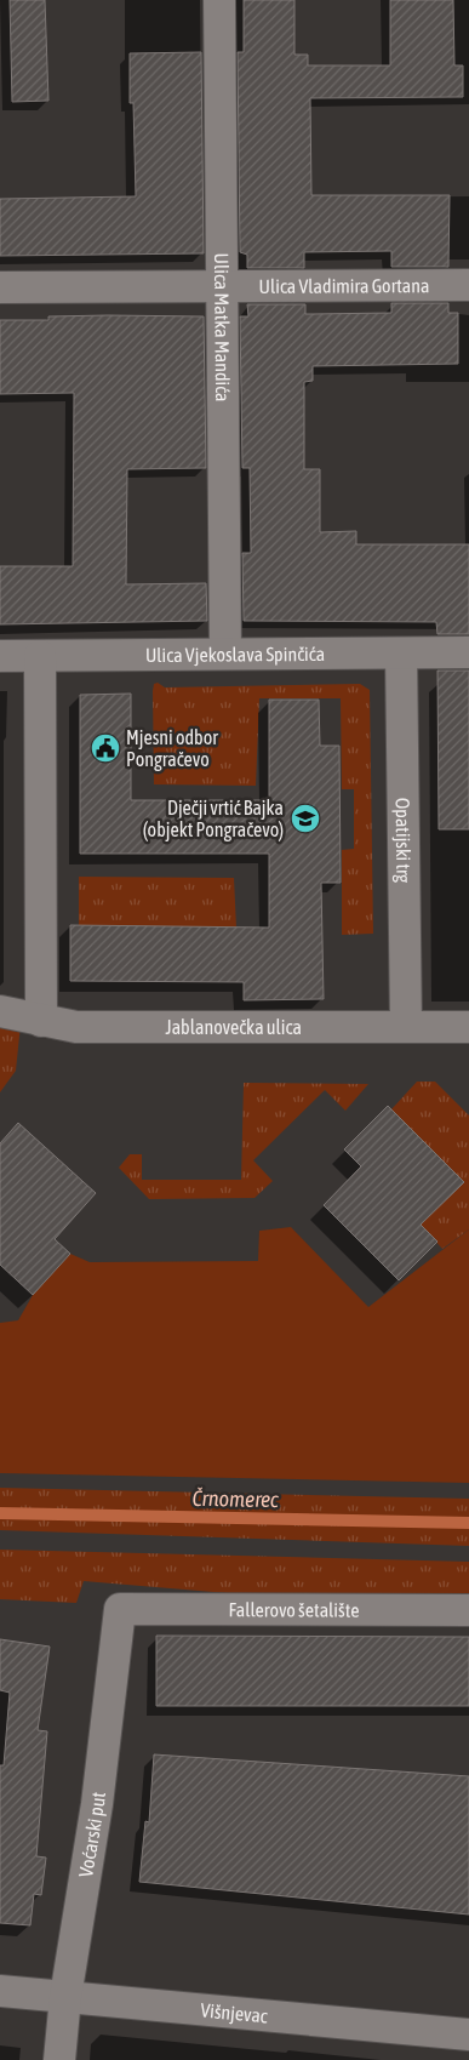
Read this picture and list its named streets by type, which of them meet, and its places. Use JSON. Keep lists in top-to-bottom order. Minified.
{"streets":{"street":["Ulica Vladimira Gortana","Ulica Matka Mandića","Ulica Vjekoslava Spinčića","Opatijski trg","Jablanovečka ulica","Fallerovo šetalište","Voćarski put","Višnjevac"]},"crossings":[["Ulica Vladimira Gortana","Ulica Matka Mandića"],["Ulica Matka Mandića","Ulica Vjekoslava Spinčića"],["Ulica Vjekoslava Spinčića","Opatijski trg"],["Opatijski trg","Jablanovečka ulica"],["Fallerovo šetalište","Voćarski put"],["Voćarski put","Višnjevac"]],"water":["Črnomerec"],"places":{"public building":["Mjesni odbor Pongračevo"],"school or university":["Dječji vrtić Bajka (objekt Pongračevo)"]}}
